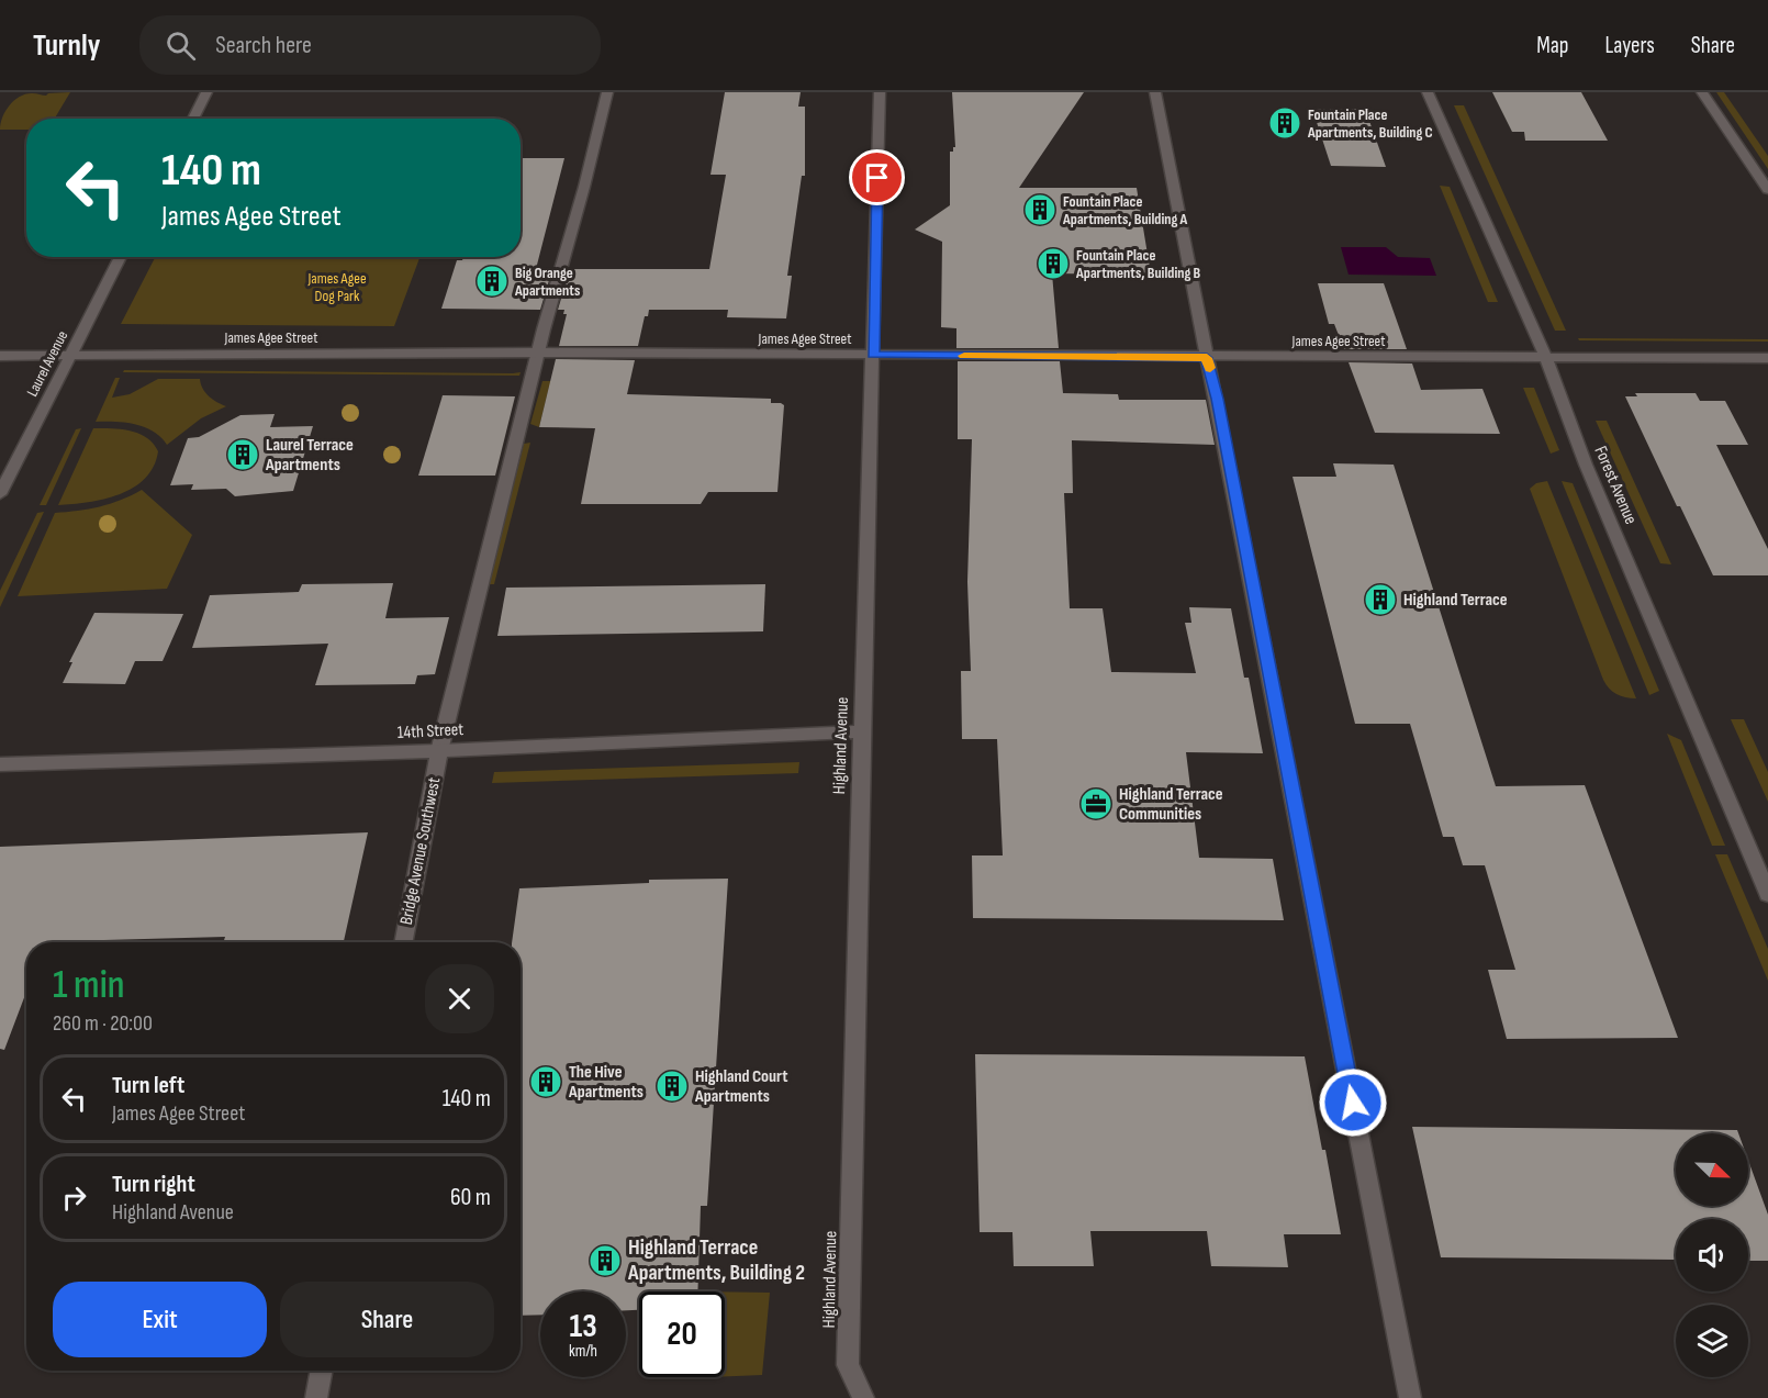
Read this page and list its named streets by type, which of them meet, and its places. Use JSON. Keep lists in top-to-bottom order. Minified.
{"streets":{"street":["James Agee Street","Laurel Avenue","Forest Avenue","14th Street","Highland Avenue","Bridge Avenue Southwest"]},"crossings":[["James Agee Street","Laurel Avenue"],["James Agee Street","Forest Avenue"],["James Agee Street","Highland Avenue"],["James Agee Street","Bridge Avenue Southwest"],["14th Street","Highland Avenue"],["14th Street","Bridge Avenue Southwest"]],"parks":["James Agee Dog Park"],"places":{"building":["Fountain Place Apartments, Building C","Fountain Place Apartments, Building A","Fountain Place Apartments, Building B","Big Orange Apartments","Laurel Terrace Apartments","Highland Terrace","The Hive Apartments","Highland Court Apartments","Highland Terrace Apartments, Building 2"],"office":["Highland Terrace Communities"]},"north":"bottom right","page":{"header":"Turnly","search":"Search here","nav":["Map","Layers","Share"],"turn":["140 m","James Agee Street"],"heading":["1 min","260 m · 20:00"],"list":[{"name":"Turn left","note":"James Agee Street","value":"140 m"},{"name":"Turn right","note":"Highland Avenue","value":"60 m"}],"buttons":["Exit","Share"],"speed":"13 km/h","limit":"20"}}
